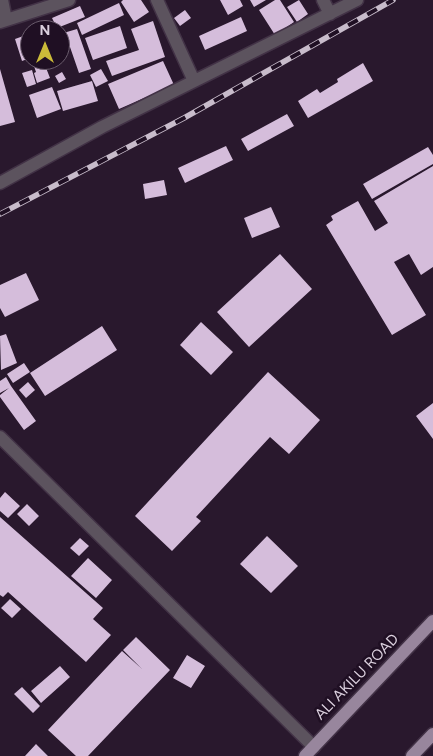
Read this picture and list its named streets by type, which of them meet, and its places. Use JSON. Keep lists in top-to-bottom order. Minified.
{"streets":{"main road":["ALI AKILU ROAD"]},"north":"top"}
